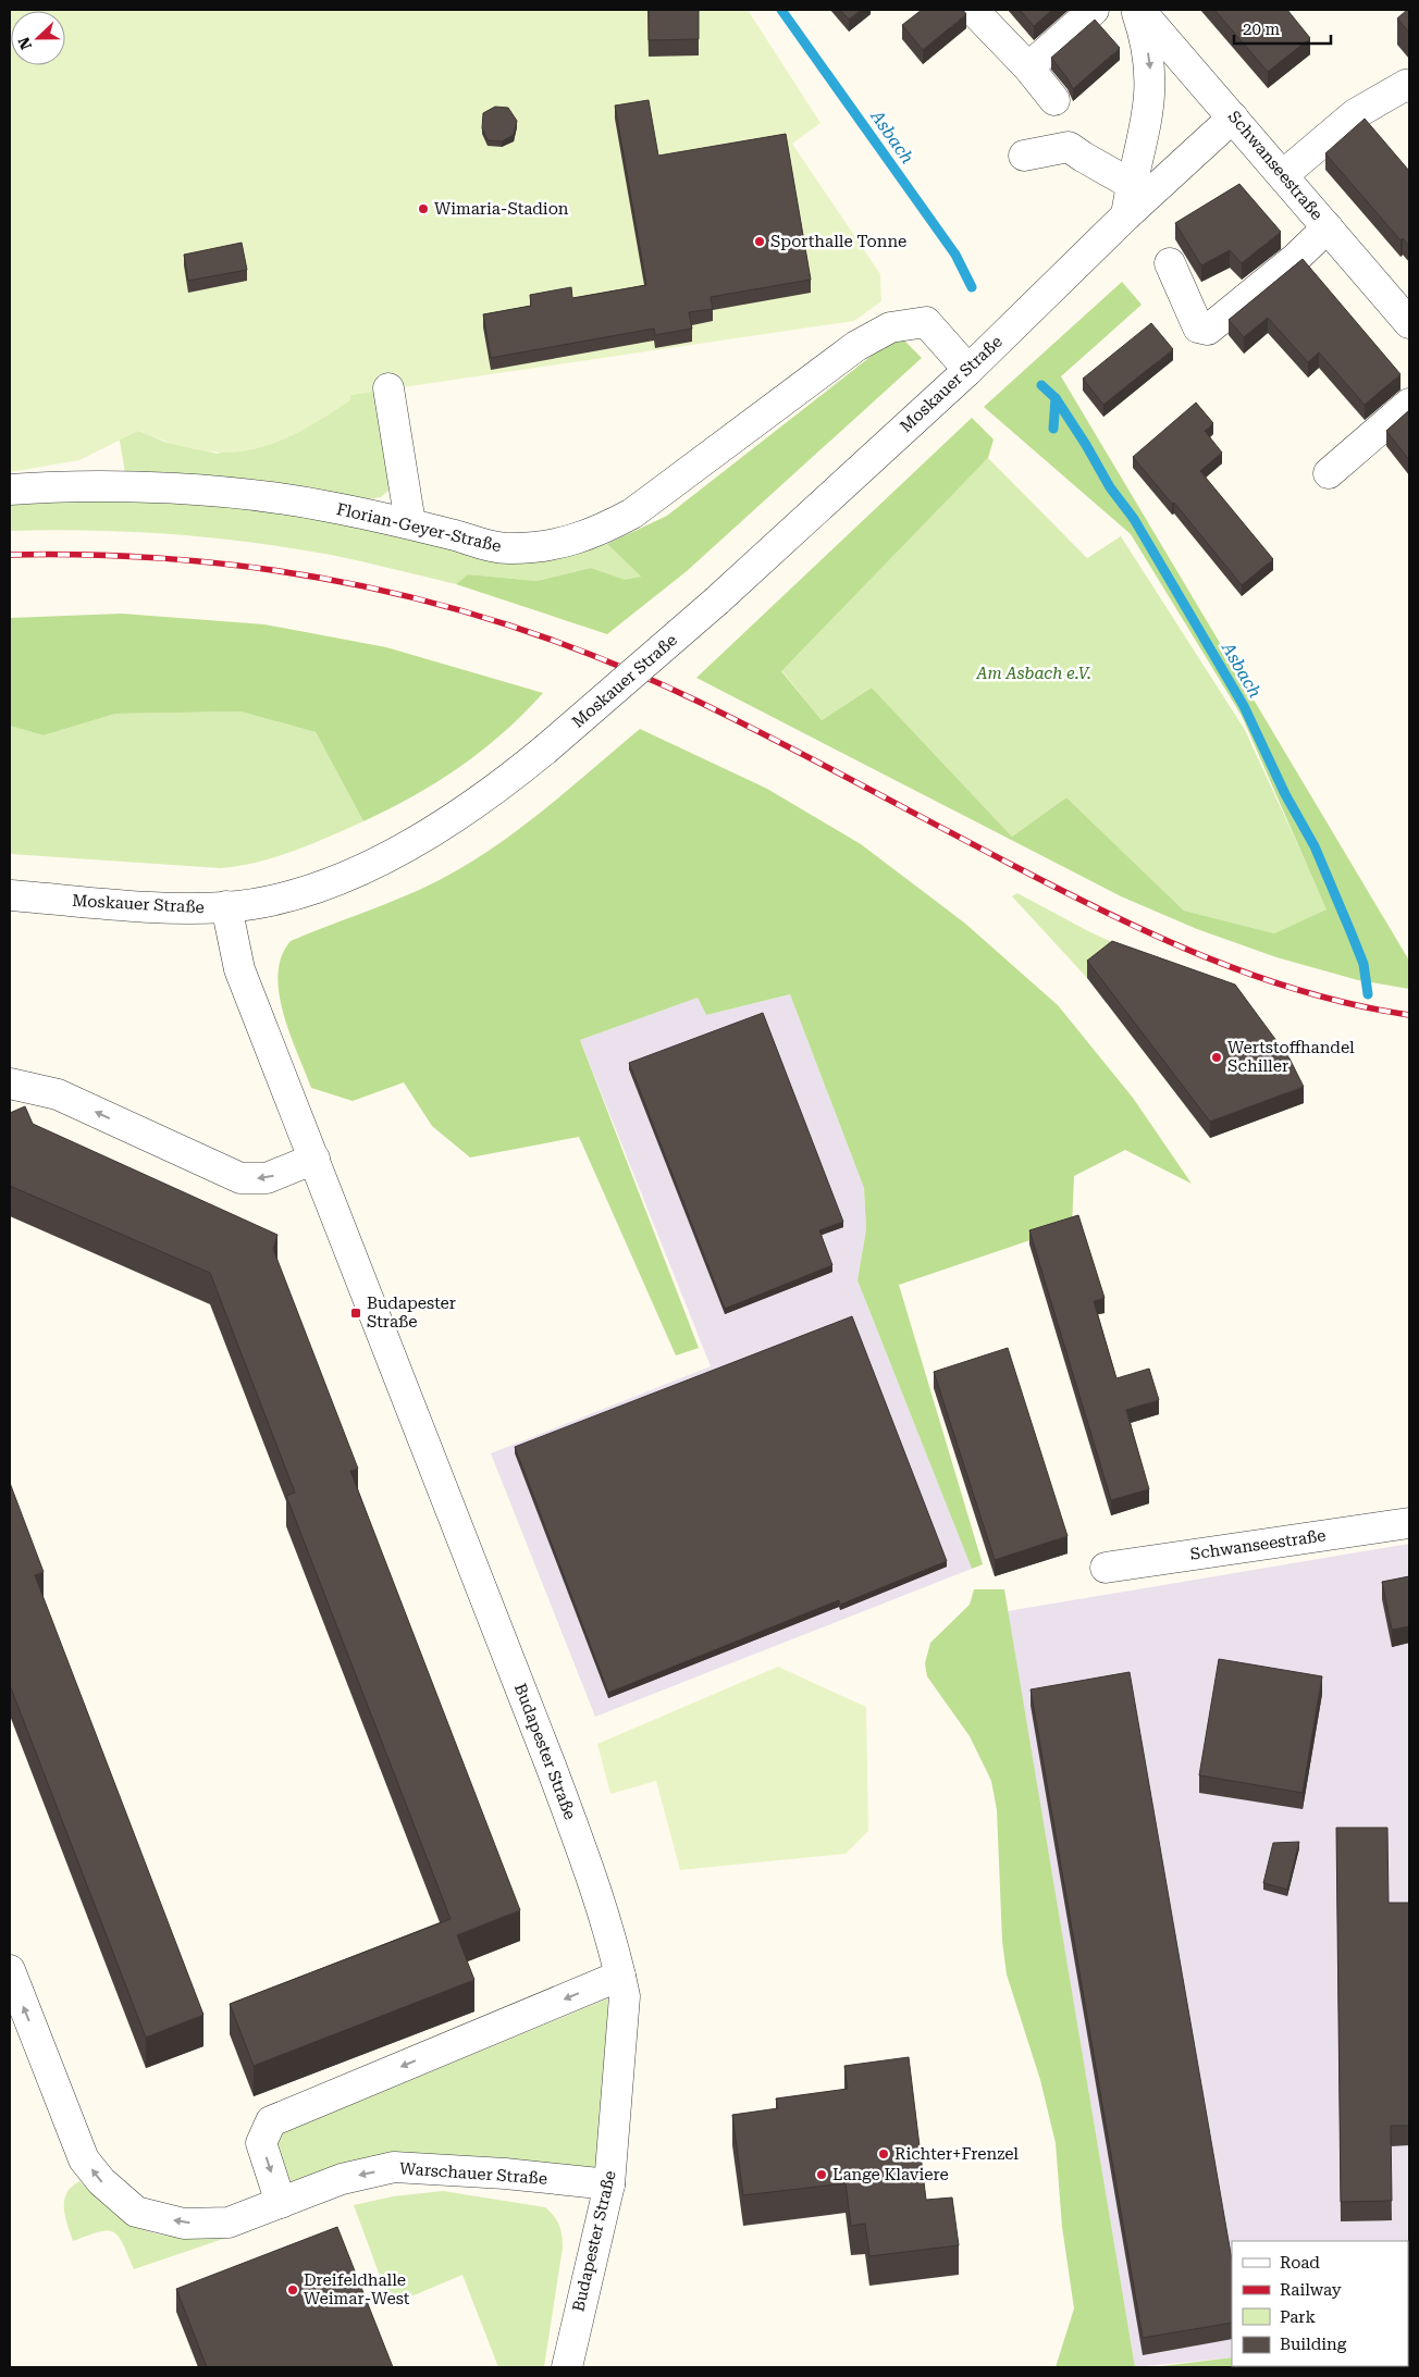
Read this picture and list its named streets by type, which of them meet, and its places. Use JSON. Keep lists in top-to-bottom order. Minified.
{"streets":{"street":["Schwanseestraße","Moskauer Straße","Florian-Geyer-Straße","Budapester Straße","Warschauer Straße"]},"crossings":[["Schwanseestraße","Moskauer Straße"],["Moskauer Straße","Florian-Geyer-Straße"],["Moskauer Straße","Budapester Straße"],["Budapester Straße","Warschauer Straße"]],"one_way":["Warschauer Straße"],"water":["Asbach"],"parks":["Am Asbach e.V."],"places":{"other":["Wimaria-Stadion","Sporthalle Tonne","Wertstoffhandel Schiller","Richter+Frenzel","Lange Klaviere","Dreifeldhalle Weimar-West"],"transit":["Budapester Straße"]},"legend":["Road","Railway","Park","Building"],"scale_bar":"20 m","north":"left"}
